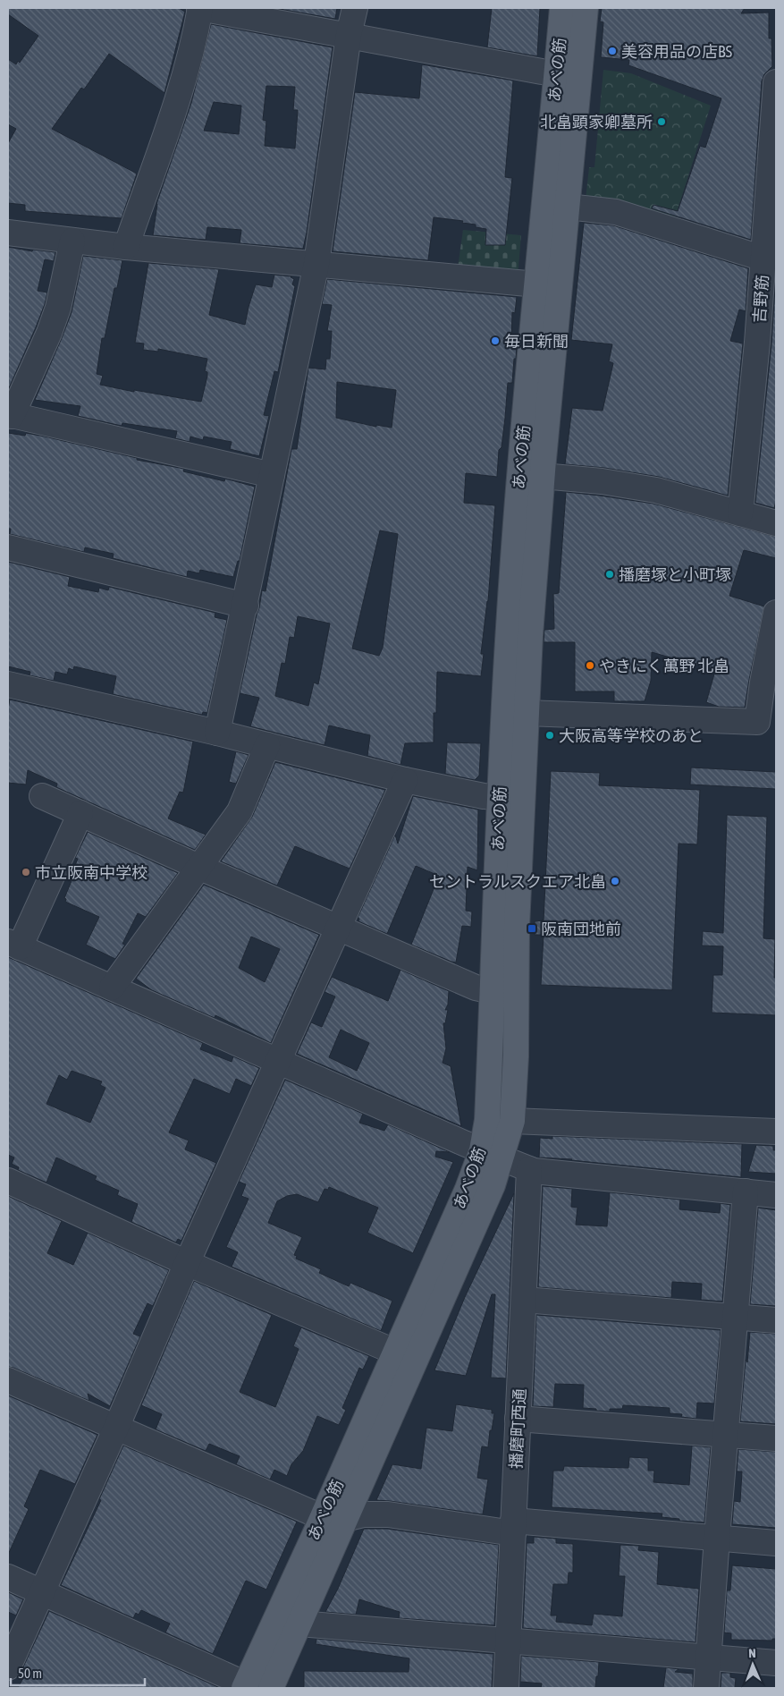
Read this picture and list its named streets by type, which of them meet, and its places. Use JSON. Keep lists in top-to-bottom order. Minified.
{"streets":{"main road":["あべの筋"],"street":["吉野筋","播磨町西通"]},"places":{"other":["美容用品の店BS","北畠顕家卿墓所","毎日新聞","播磨塚と小町塚","やきにく萬野 北畠","大阪高等学校のあと","市立阪南中学校","セントラルスクエア北畠"],"transit":["阪南団地前"]},"scale_bar":"50 m","north":"top"}
